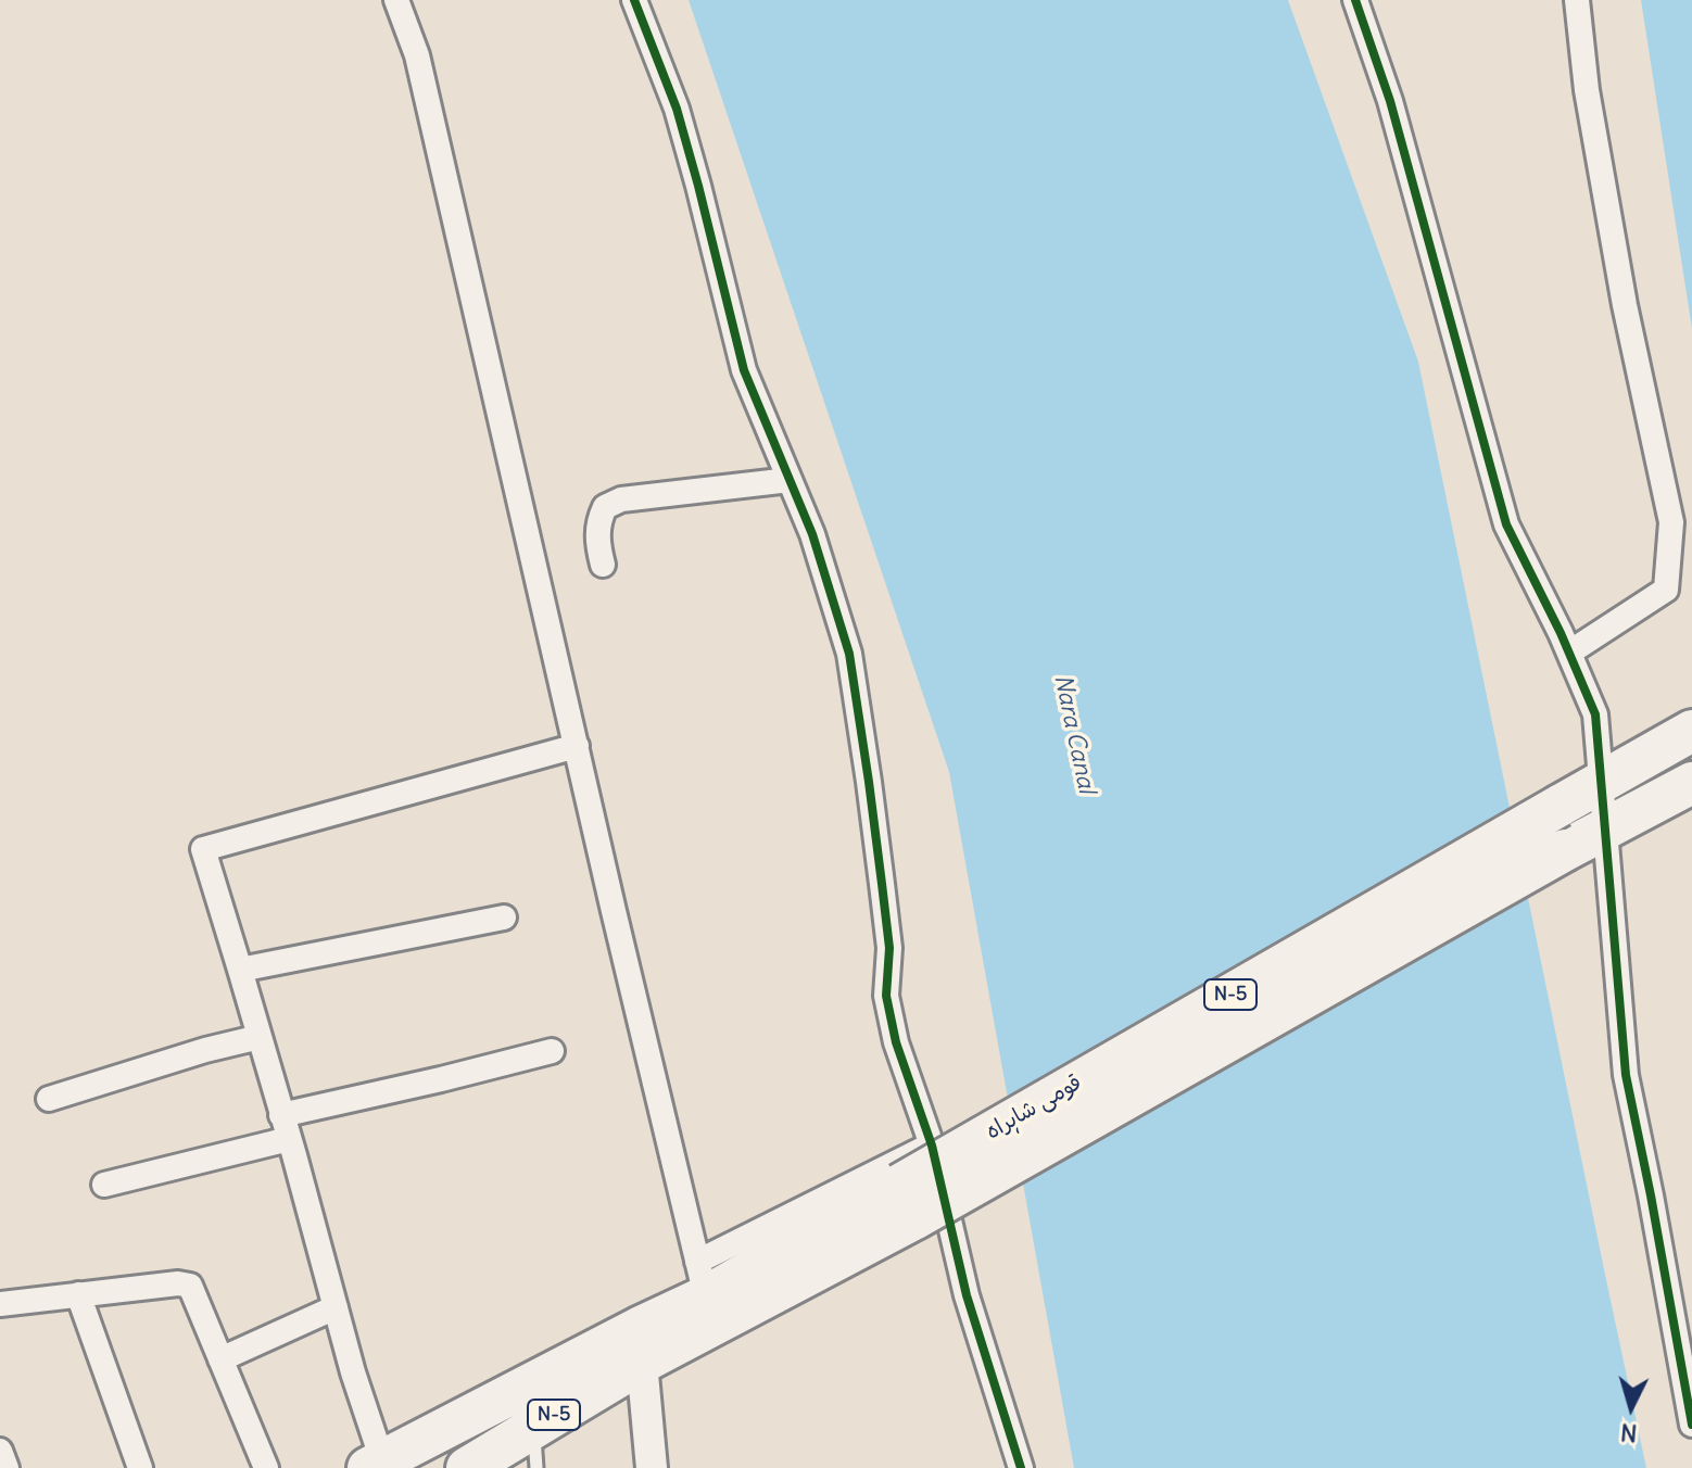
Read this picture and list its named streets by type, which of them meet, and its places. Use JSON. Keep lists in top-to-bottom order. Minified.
{"streets":{"highway":["N-5","قومی شاہراہ"]},"water":["Nara Canal"],"north":"bottom"}
